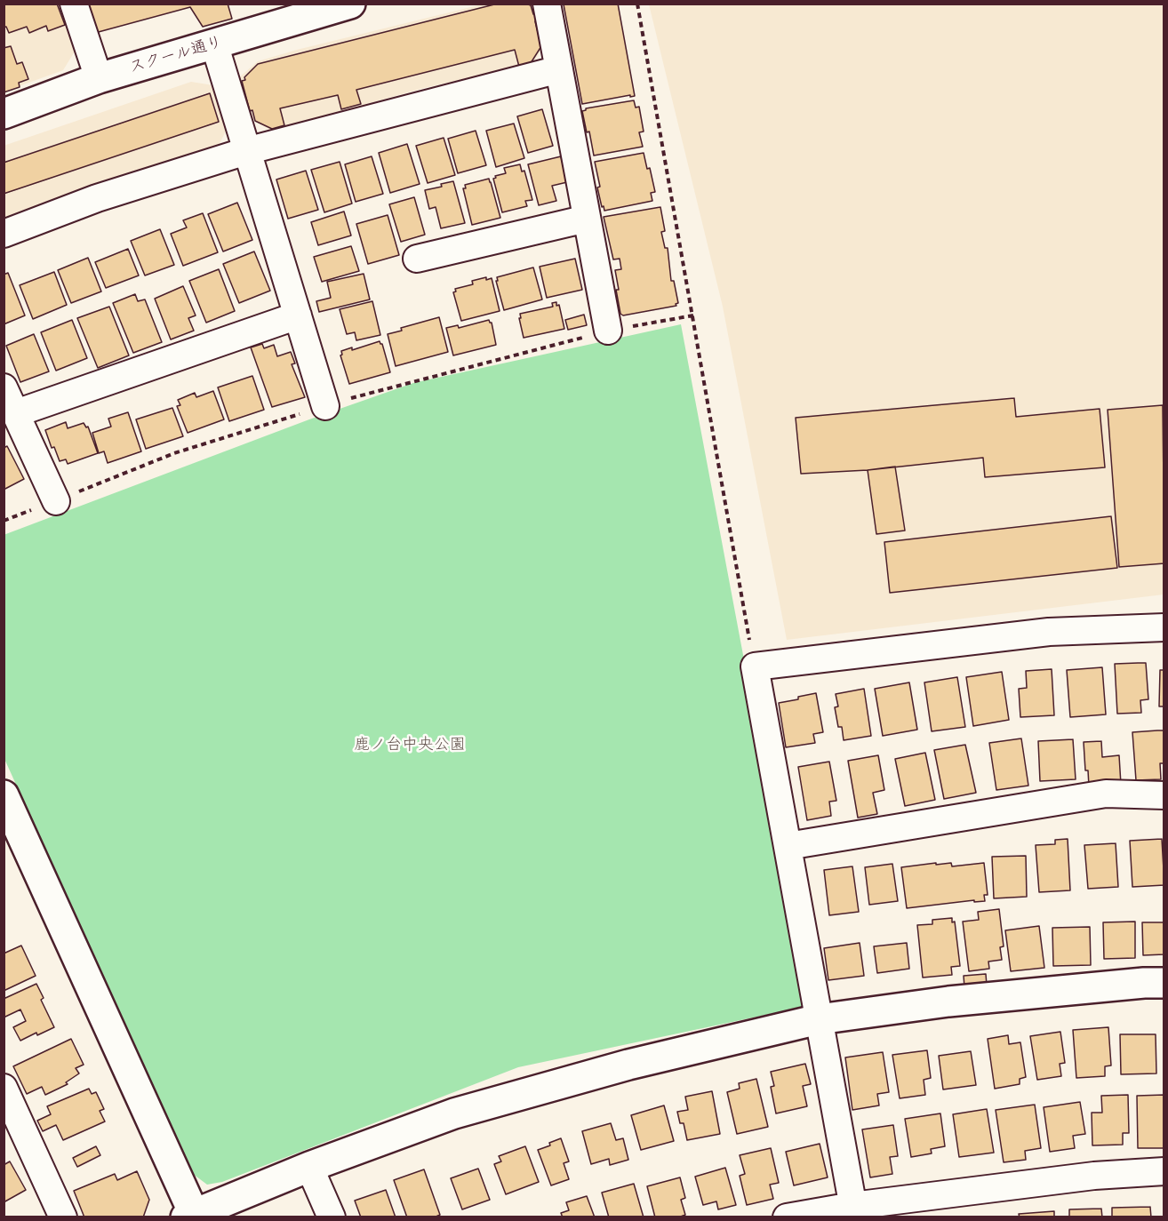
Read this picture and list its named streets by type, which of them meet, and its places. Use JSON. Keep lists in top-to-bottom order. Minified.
{"streets":{"street":["スクール通り"]},"parks":["鹿ノ台中央公園"]}
